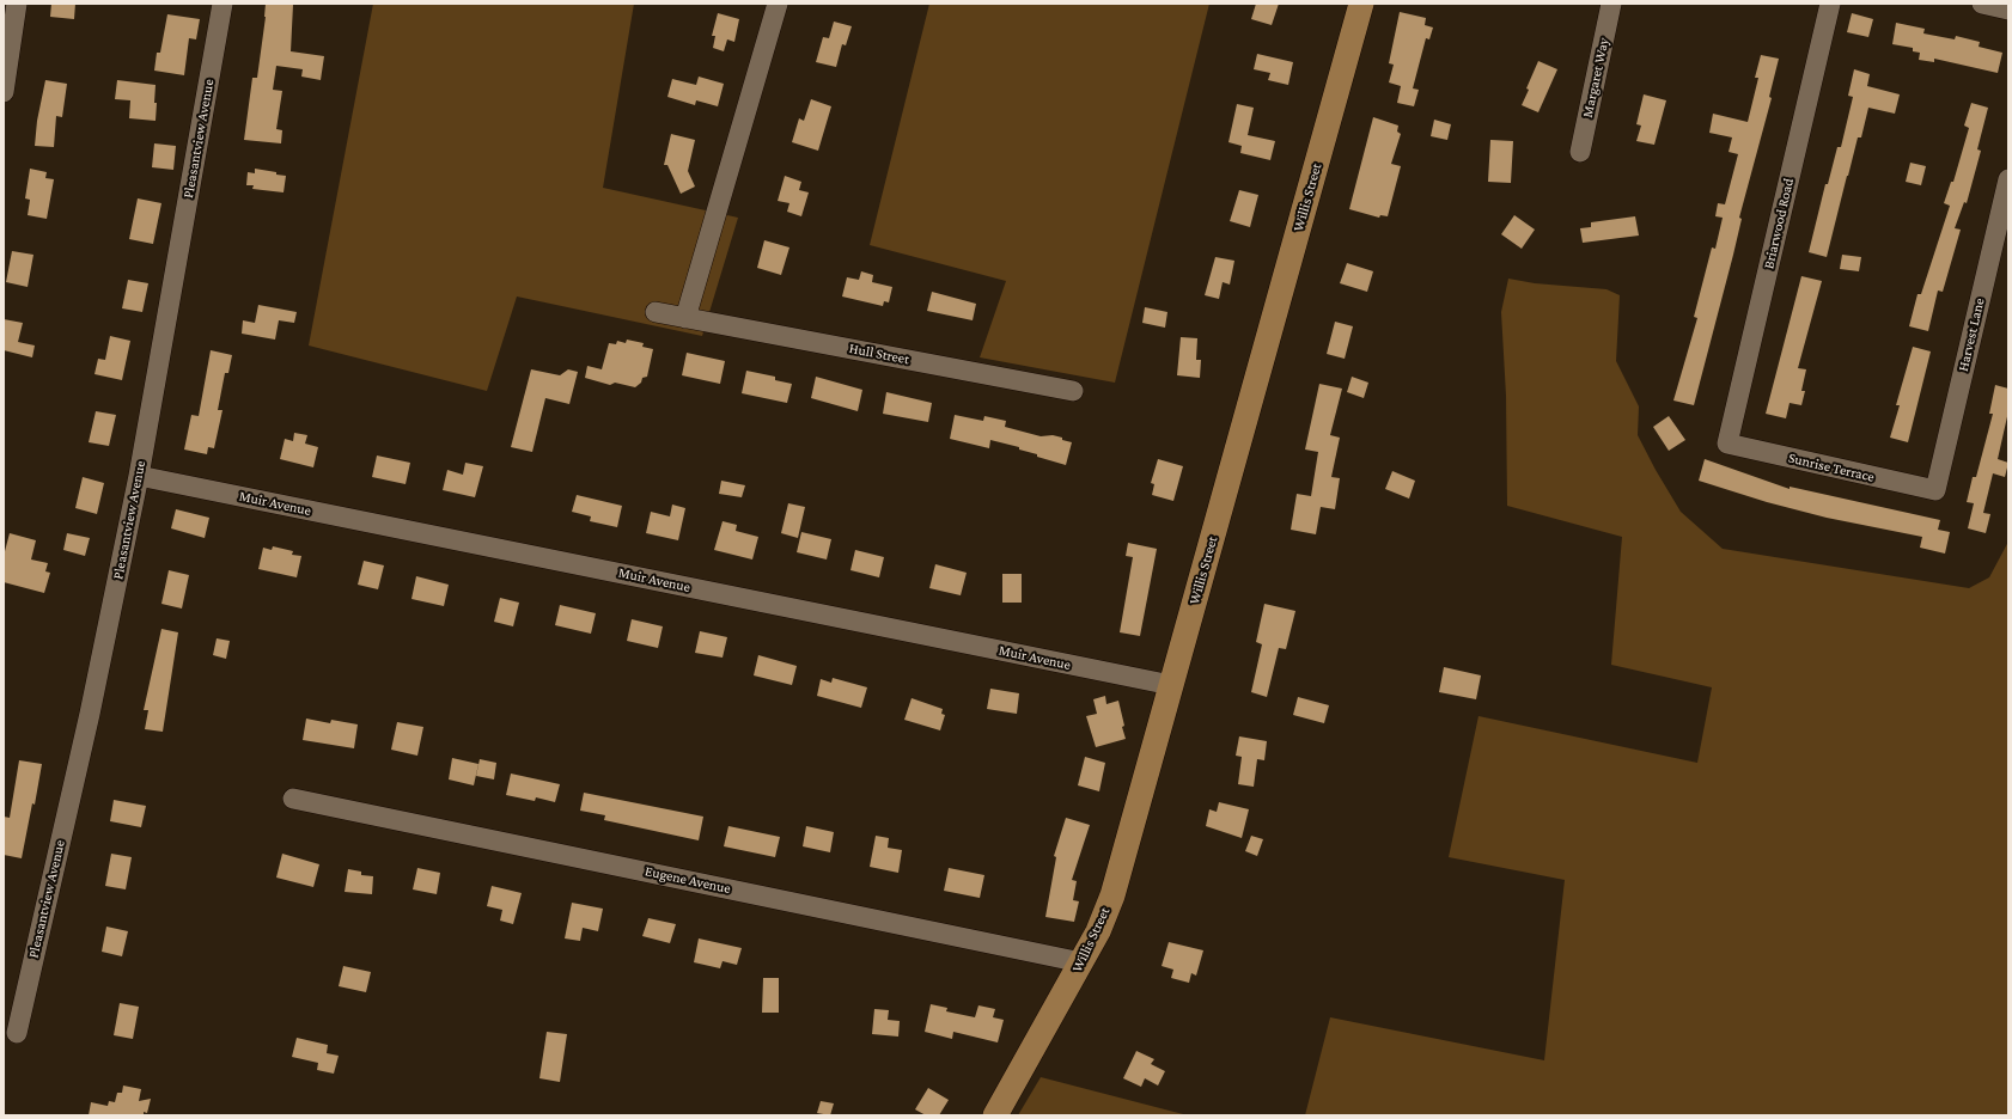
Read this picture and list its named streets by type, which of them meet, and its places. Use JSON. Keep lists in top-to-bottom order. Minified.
{"streets":{"main road":["Willis Street"],"street":["Margaret Way","Pleasantview Avenue","Briarwood Road","Harvest Lane","Hull Street","Sunrise Terrace","Muir Avenue","Eugene Avenue"]},"crossings":[["Pleasantview Avenue","Muir Avenue"],["Willis Street","Muir Avenue"],["Willis Street","Eugene Avenue"],["Briarwood Road","Sunrise Terrace"],["Harvest Lane","Sunrise Terrace"]]}
